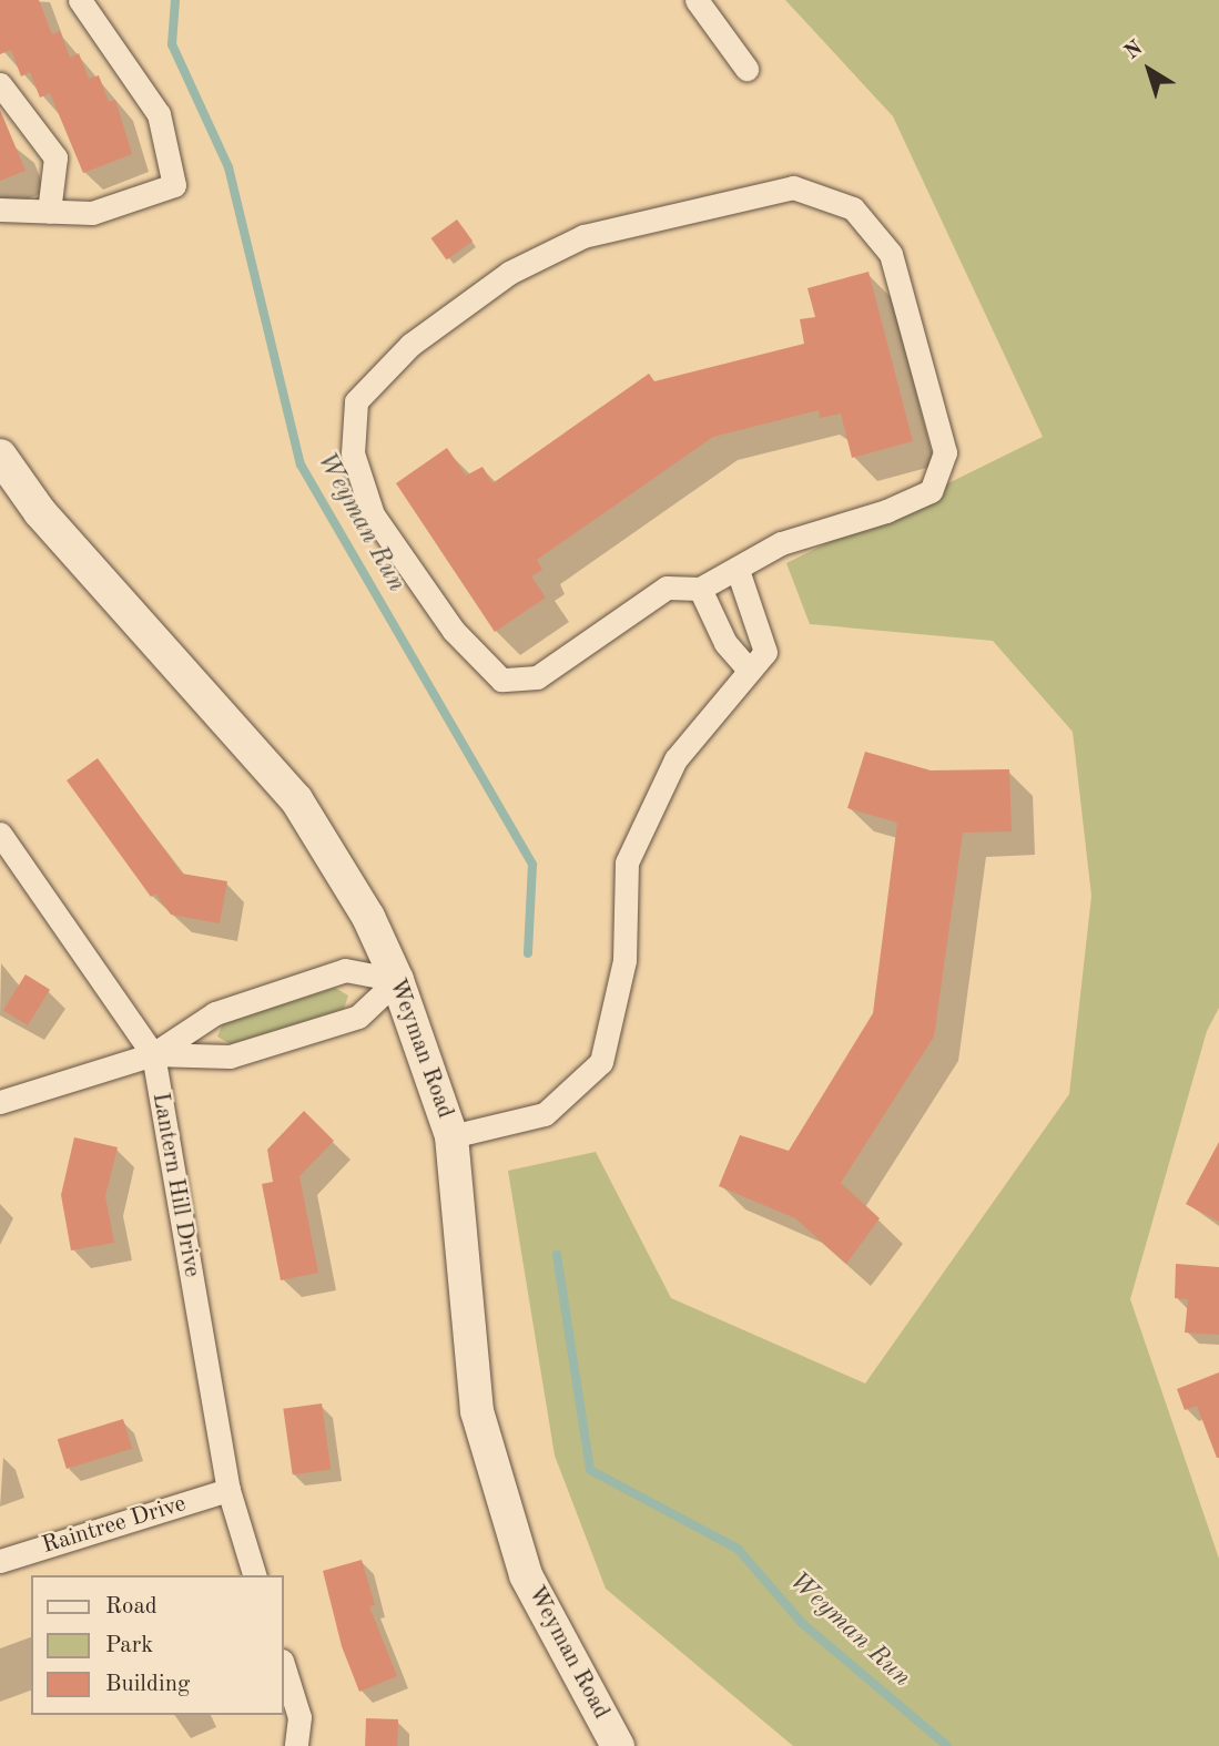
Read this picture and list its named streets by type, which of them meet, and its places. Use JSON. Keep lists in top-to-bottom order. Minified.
{"streets":{"street":["Weyman Road","Lantern Hill Drive","Raintree Drive"]},"crossings":[["Lantern Hill Drive","Raintree Drive"]],"water":["Weyman Run"],"legend":["Road","Park","Building"],"north":"top left"}
